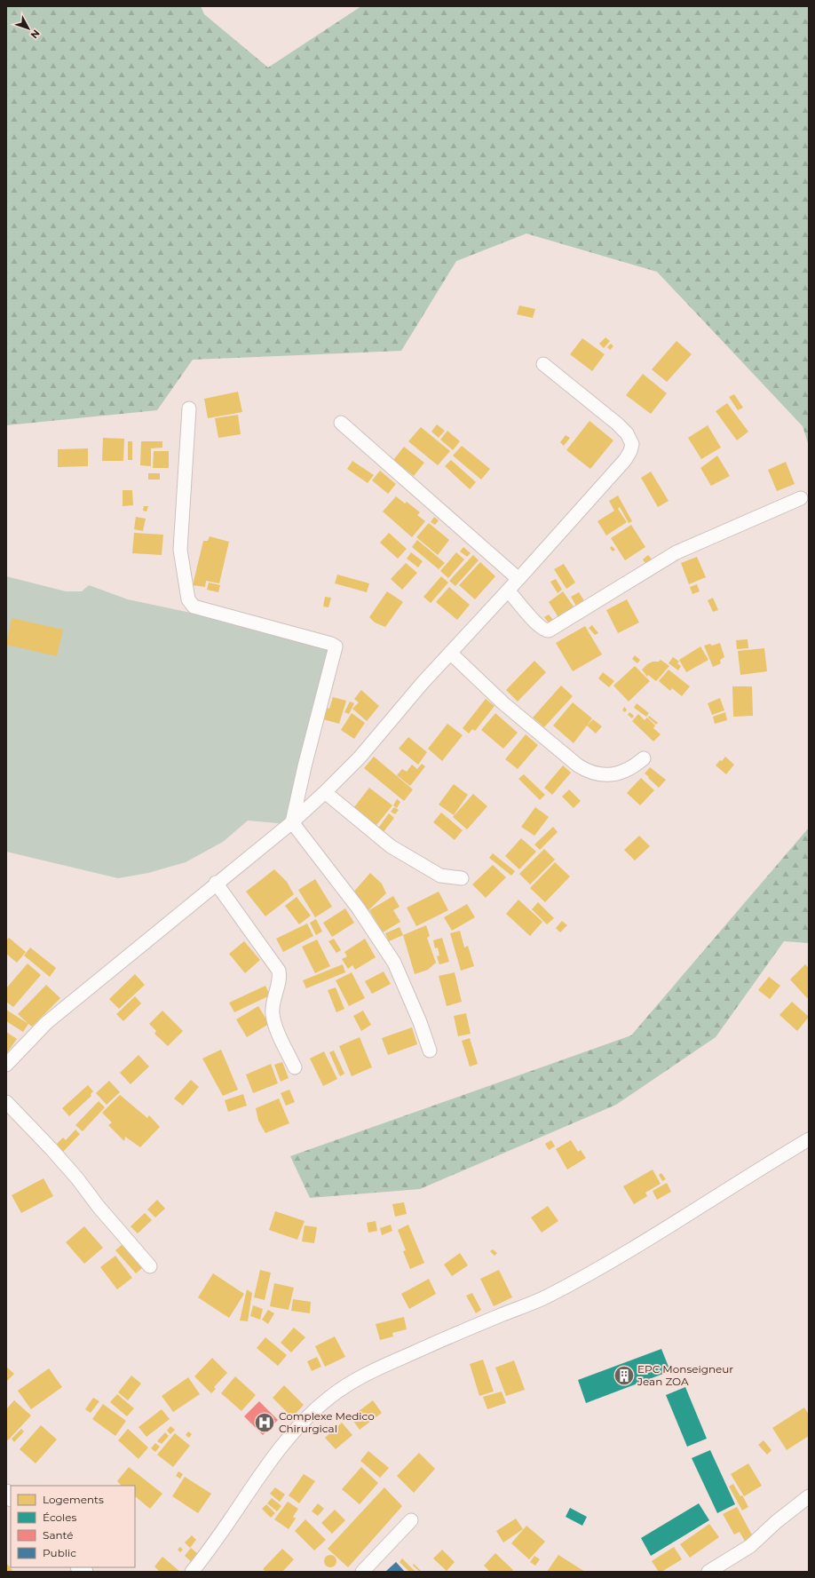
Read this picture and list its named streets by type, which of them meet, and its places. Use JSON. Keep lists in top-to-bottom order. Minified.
{"places":{"building":["EPC Monseigneur Jean ZOA"],"hospital":["Complexe Medico Chirurgical"]},"legend":["Logements","Écoles","Santé","Public"],"north":"bottom right"}
